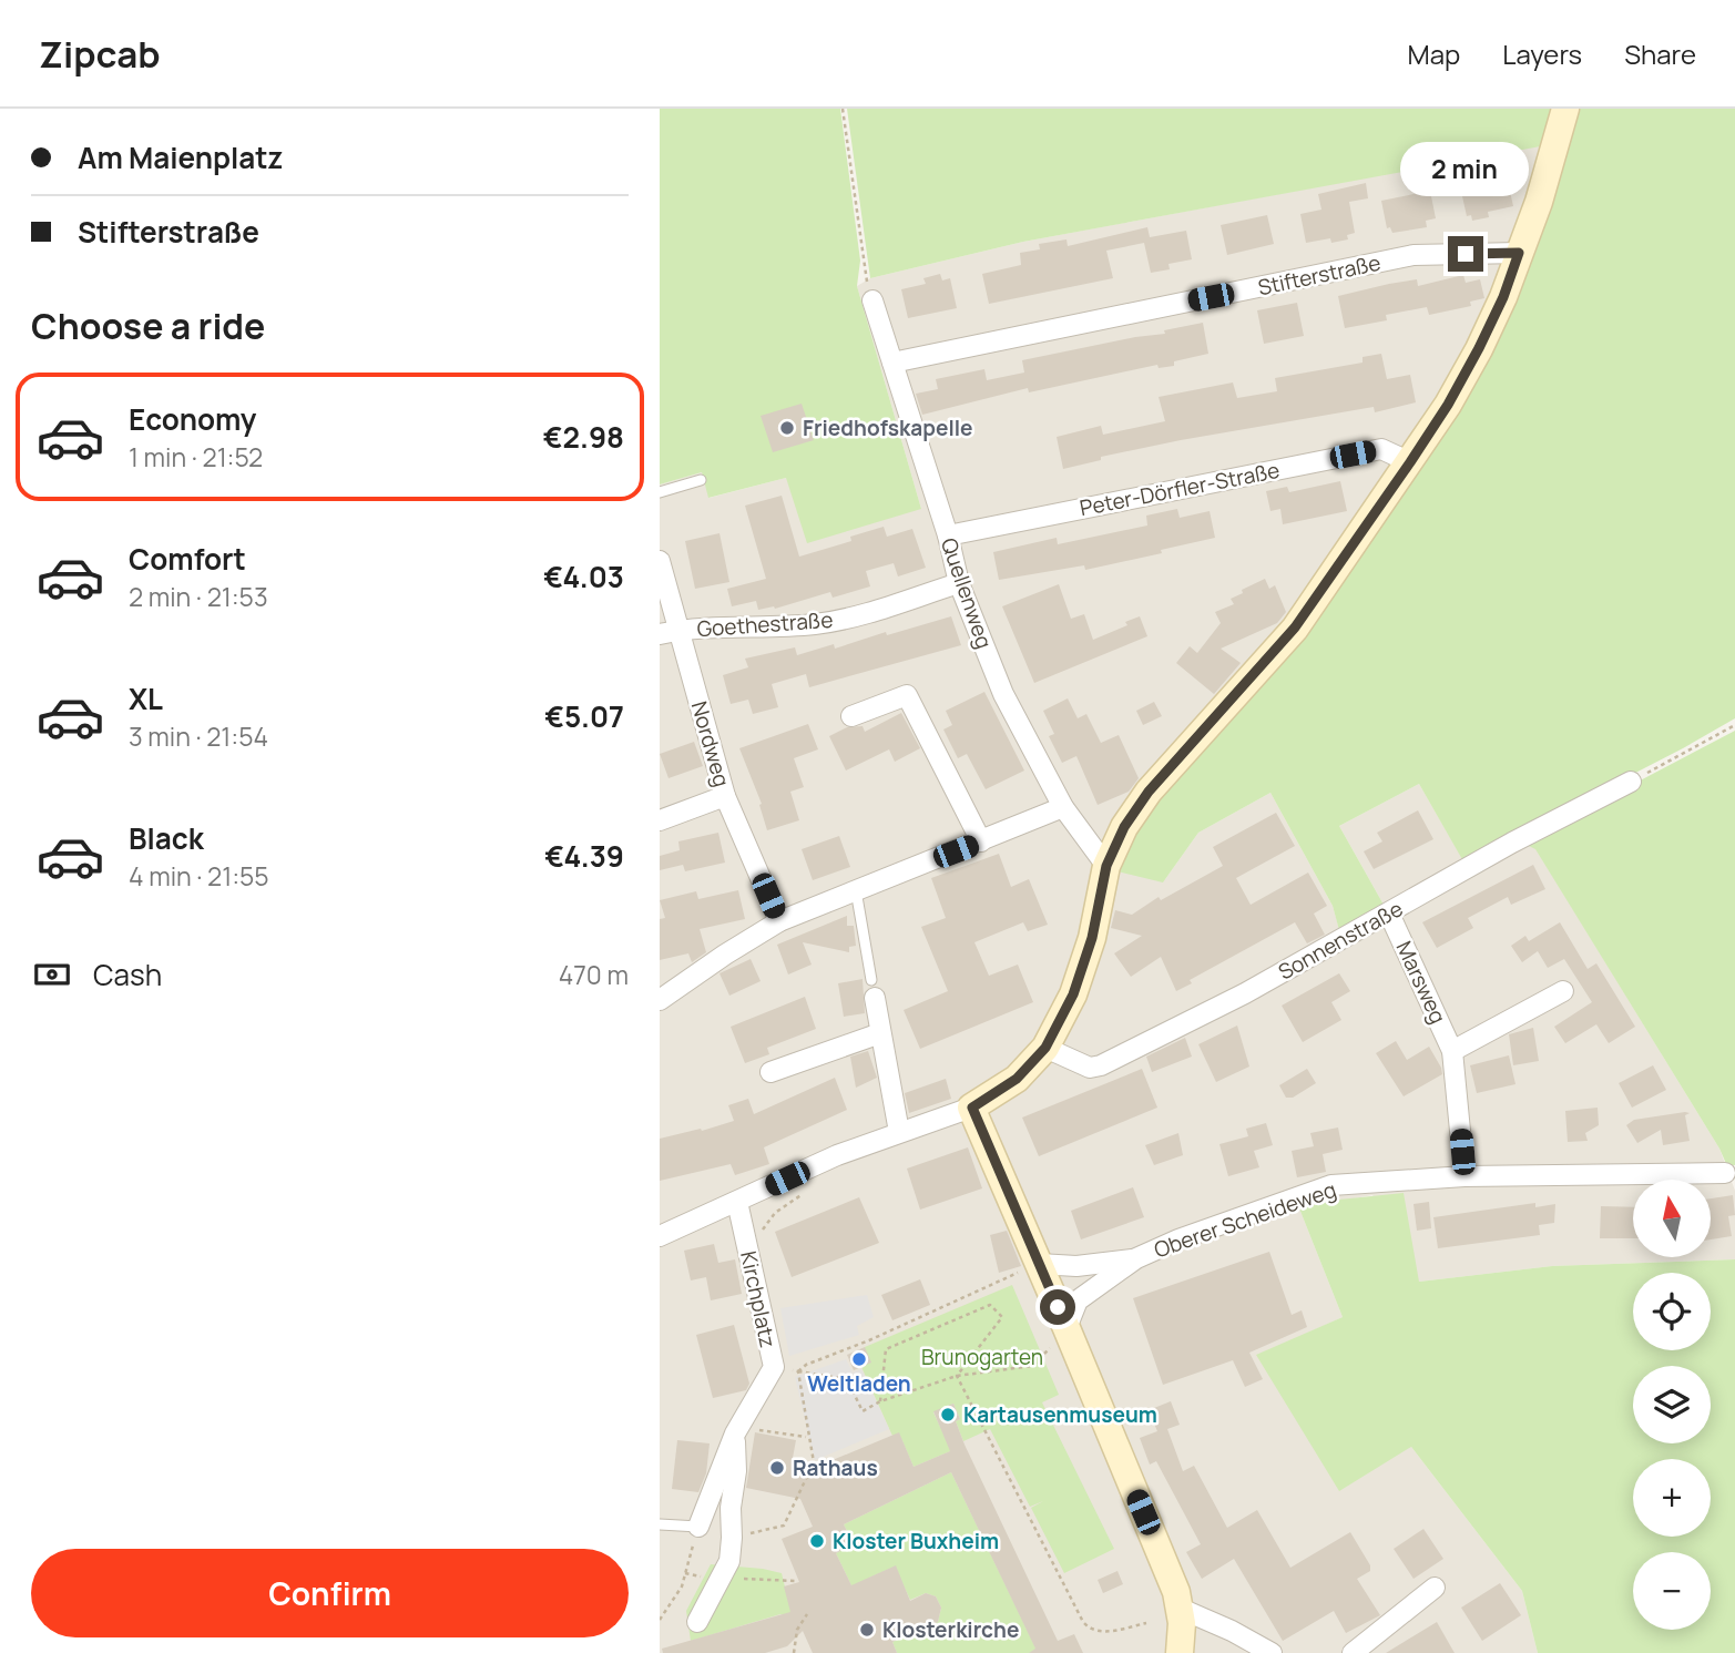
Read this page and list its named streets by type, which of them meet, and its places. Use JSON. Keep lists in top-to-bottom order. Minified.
{"streets":{"street":["Stifterstraße","Peter-Dörfler-Straße","Quellenweg","Goethestraße","Nordweg","Sonnenstraße","Marsweg","Oberer Scheideweg","Kirchplatz"]},"crossings":[["Stifterstraße","Quellenweg"],["Peter-Dörfler-Straße","Quellenweg"],["Quellenweg","Goethestraße"],["Goethestraße","Nordweg"],["Sonnenstraße","Marsweg"],["Marsweg","Oberer Scheideweg"]],"parks":["Brunogarten"],"places":["Friedhofskapelle","Weltladen","Kartausenmuseum","Rathaus","Kloster Buxheim","Klosterkirche"],"north":"top","page":{"header":"Zipcab","nav":["Map","Layers","Share"],"banner":["Am Maienplatz","Stifterstraße"],"bubble":"2 min","heading":"Choose a ride","list":[{"name":"Economy","note":"1 min · 21:52","value":"€2.98"},{"name":"Comfort","note":"2 min · 21:53","value":"€4.03"},{"name":"XL","note":"3 min · 21:54","value":"€5.07"},{"name":"Black","note":"4 min · 21:55","value":"€4.39"}],"pay":["Cash","470 m"],"map_buttons":["+","−"],"buttons":"Confirm"}}
